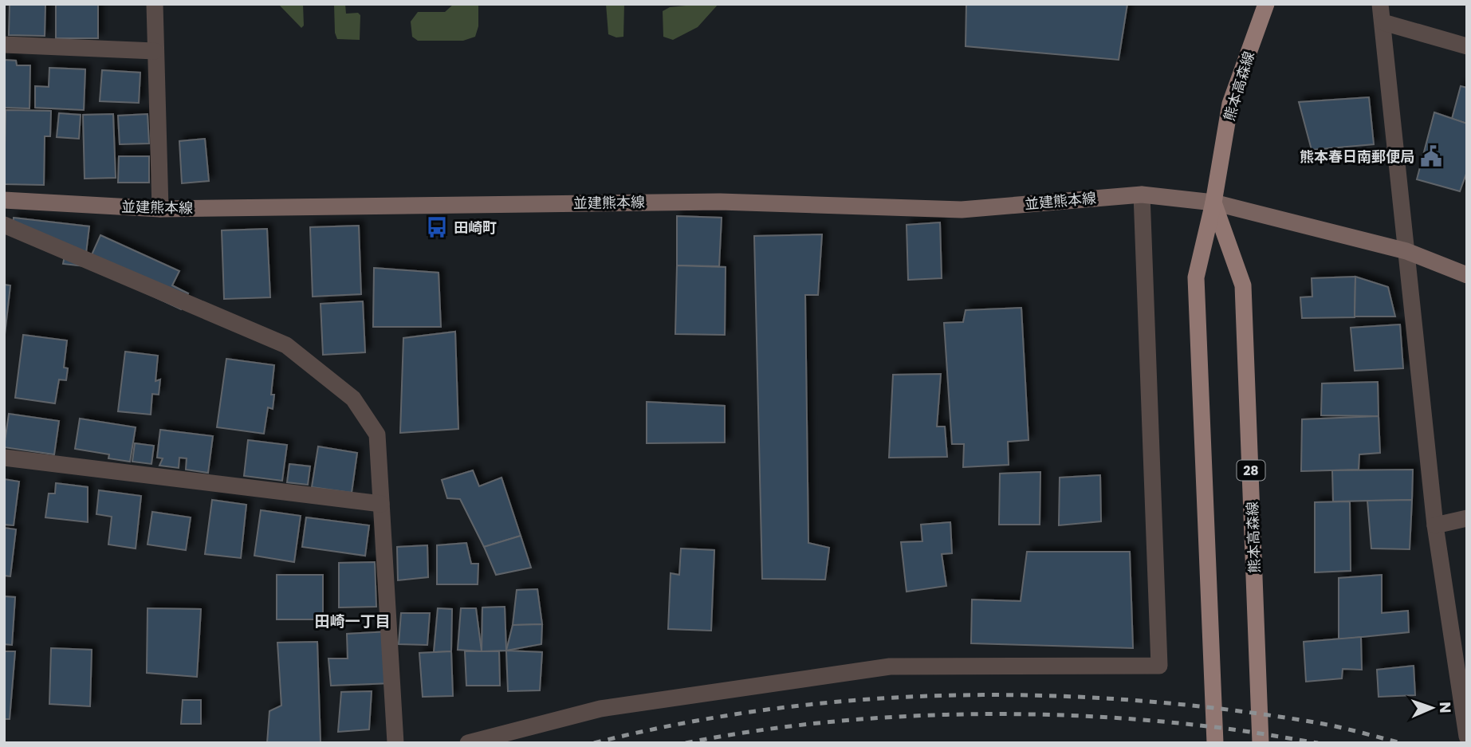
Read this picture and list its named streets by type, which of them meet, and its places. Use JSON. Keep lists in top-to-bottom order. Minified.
{"streets":{"main road":["熊本高森線","並建熊本線","28"]},"crossings":[["熊本高森線","並建熊本線"]],"districts":["田崎一丁目"],"places":{"public building":["熊本春日南郵便局"],"bus stop":["田崎町"]},"north":"right"}
